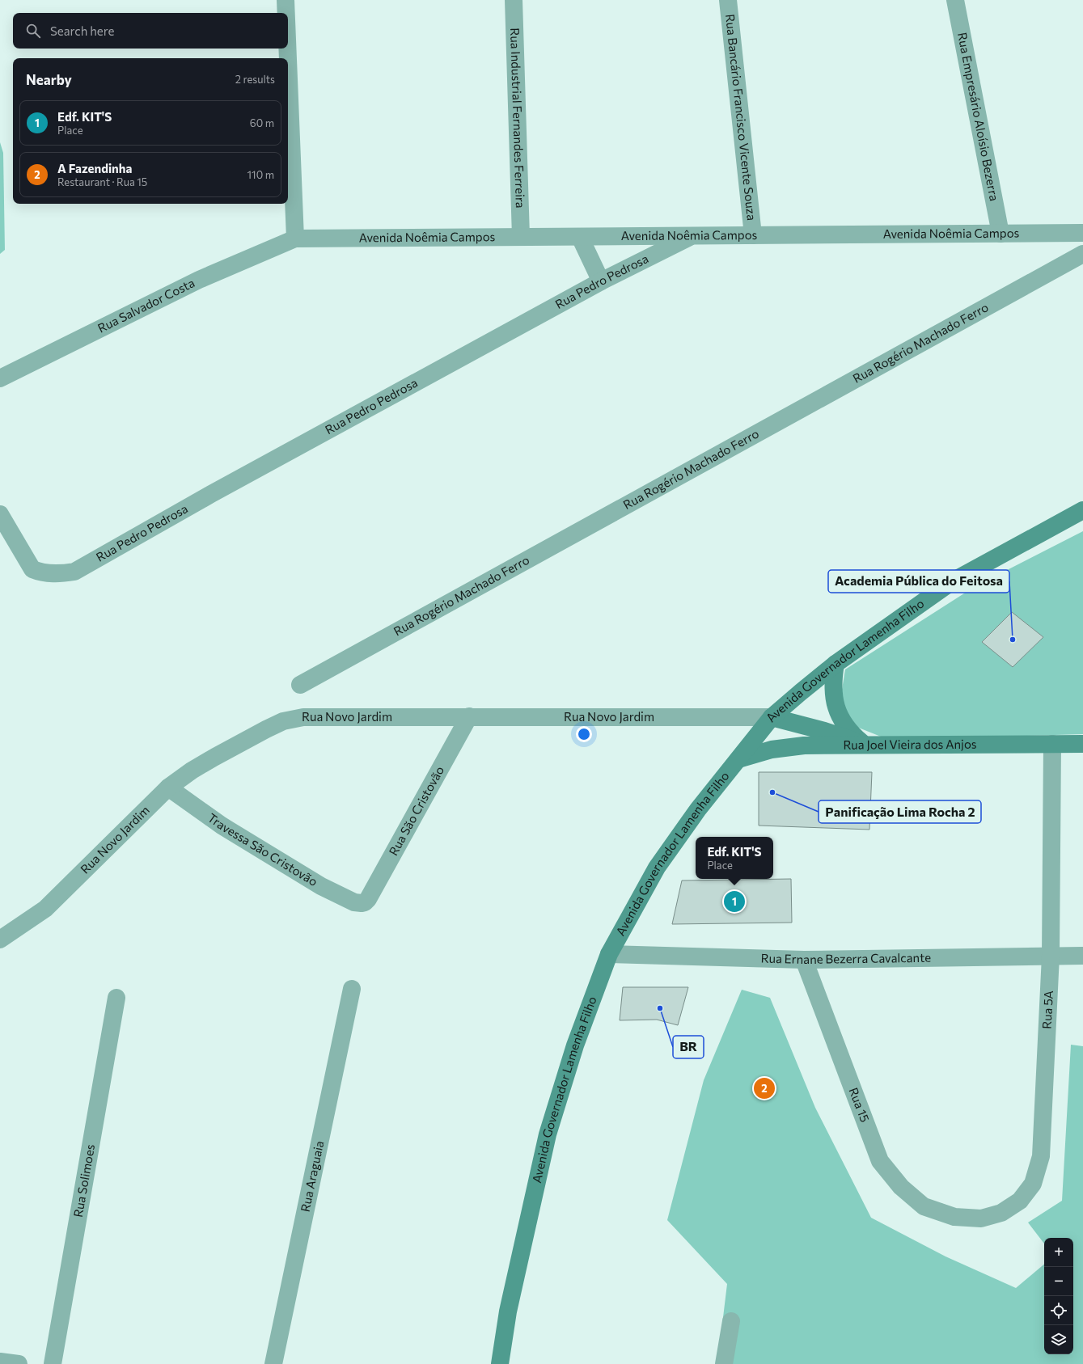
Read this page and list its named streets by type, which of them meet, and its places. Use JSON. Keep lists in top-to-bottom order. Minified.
{"streets":{"street":["Rua Bancário Francisco Vicente Souza","Rua Empresário Aloísio Bezerra","Rua Industrial Fernandes Ferreira","Avenida Noêmia Campos","Rua Pedro Pedrosa","Rua Salvador Costa","Rua Rogério Machado Ferro","Avenida Governador Lamenha Filho","Rua Novo Jardim","Rua Joel Vieira dos Anjos","Rua São Cristovão","Travessa São Cristovão","Rua Ernane Bezerra Cavalcante","Rua 5A","Rua 15","Rua Araguaia","Rua Solimoes"]},"crossings":[["Rua Bancário Francisco Vicente Souza","Avenida Noêmia Campos"],["Rua Empresário Aloísio Bezerra","Avenida Noêmia Campos"],["Rua Industrial Fernandes Ferreira","Avenida Noêmia Campos"],["Avenida Noêmia Campos","Rua Pedro Pedrosa"],["Avenida Noêmia Campos","Rua Salvador Costa"],["Avenida Governador Lamenha Filho","Rua Novo Jardim"],["Avenida Governador Lamenha Filho","Rua Joel Vieira dos Anjos"],["Avenida Governador Lamenha Filho","Rua Ernane Bezerra Cavalcante"],["Rua Novo Jardim","Rua São Cristovão"],["Rua Novo Jardim","Travessa São Cristovão"],["Rua Joel Vieira dos Anjos","Rua 5A"],["Rua São Cristovão","Travessa São Cristovão"],["Rua Ernane Bezerra Cavalcante","Rua 5A"],["Rua Ernane Bezerra Cavalcante","Rua 15"],["Rua 5A","Rua 15"]],"places":["Academia Pública do Feitosa","Panificação Lima Rocha 2","BR"],"page":{"search":"Search here","heading":["Nearby","2 results"],"list":[{"mark":"1","name":"Edf. KIT'S","note":"Place","value":"60 m"},{"mark":"2","name":"A Fazendinha","note":"Restaurant · Rua 15","value":"110 m"}],"popup":["Edf. KIT'S","Place"],"pins":["1","2"],"map_buttons":["+","−"]}}
